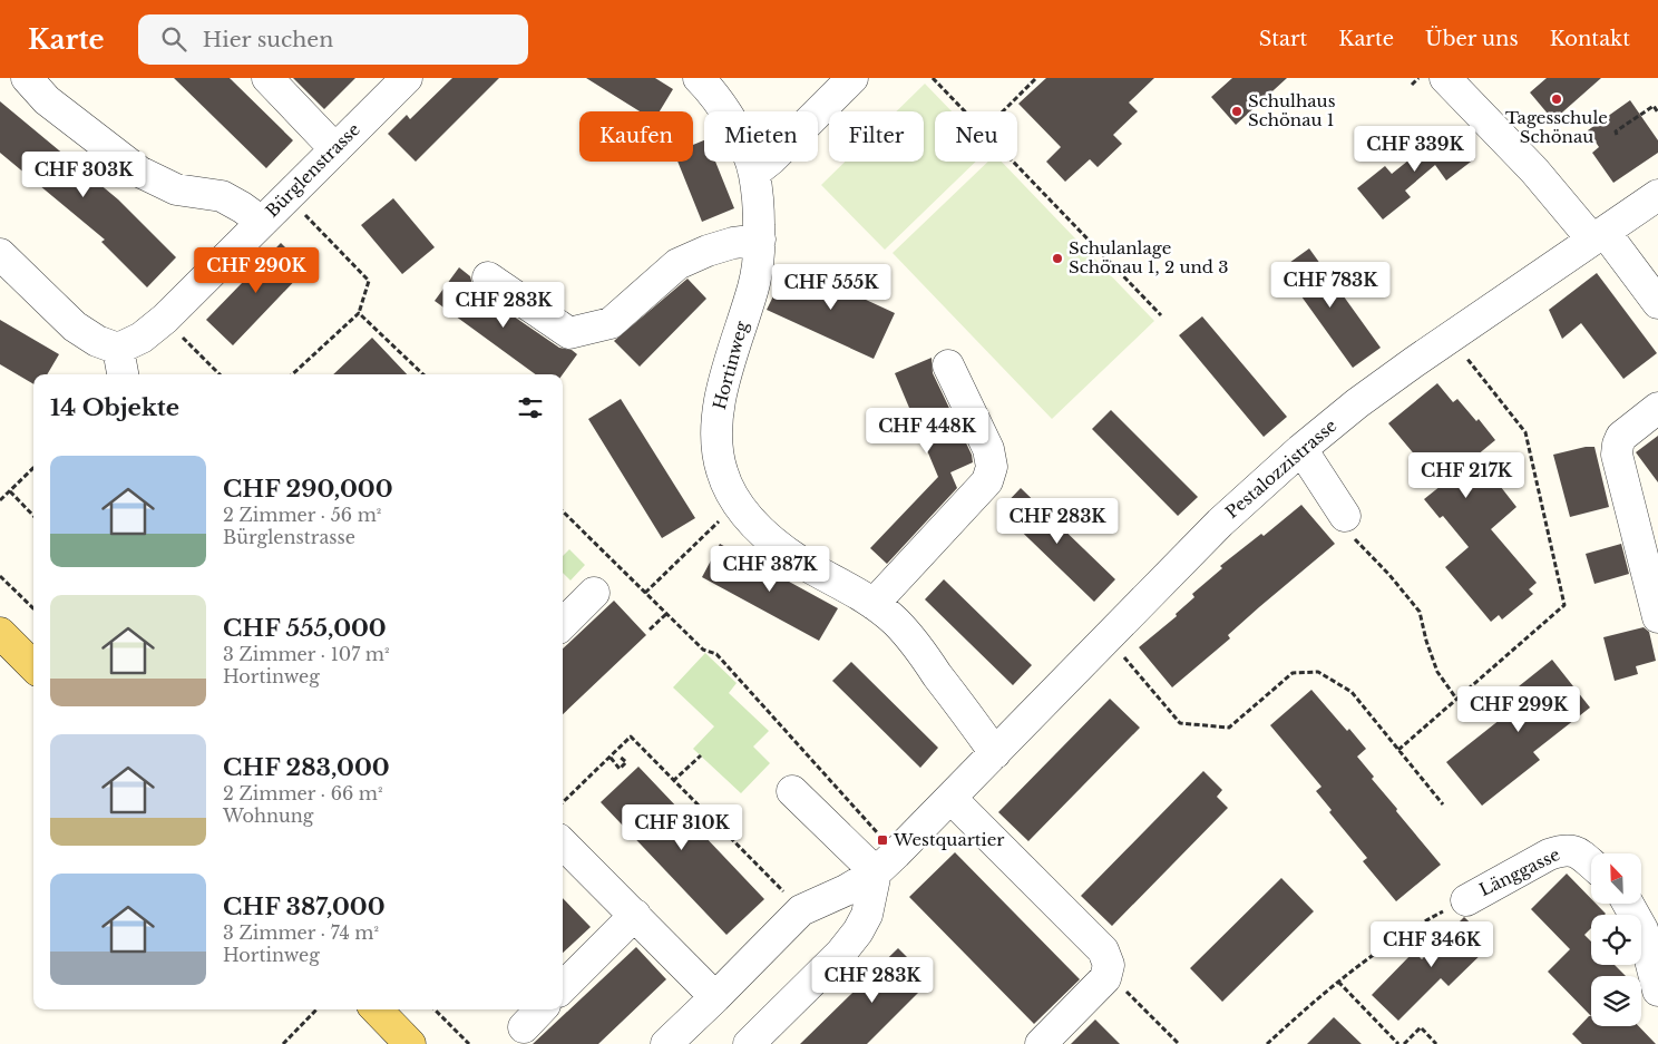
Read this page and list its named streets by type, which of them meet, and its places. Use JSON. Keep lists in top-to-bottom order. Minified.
{"streets":{"street":["Bürglenstrasse","Hortinweg","Pestalozzistrasse","Länggasse"]},"crossings":[["Hortinweg","Pestalozzistrasse"]],"places":{"other":["Tagesschule Schönau","Schulhaus Schönau 1","Schulanlage Schönau 1, 2 und 3"],"transit":["Westquartier"]},"north":"top left","page":{"header":"Karte","search":"Hier suchen","nav":["Start","Karte","Über uns","Kontakt"],"chip":["Kaufen","Mieten","Filter","Neu"],"price":["CHF 339K","CHF 303K","CHF 290K","CHF 783K","CHF 555K","CHF 283K","CHF 448K","CHF 217K","CHF 283K","CHF 387K","CHF 299K","CHF 310K","CHF 346K","CHF 283K"],"heading":"14 Objekte","list":[{"name":"CHF 290,000","note":"2 Zimmer · 56 m² · Bürglenstrasse"},{"name":"CHF 555,000","note":"3 Zimmer · 107 m² · Hortinweg"},{"name":"CHF 283,000","note":"2 Zimmer · 66 m² · Wohnung"},{"name":"CHF 387,000","note":"3 Zimmer · 74 m² · Hortinweg"}]}}
